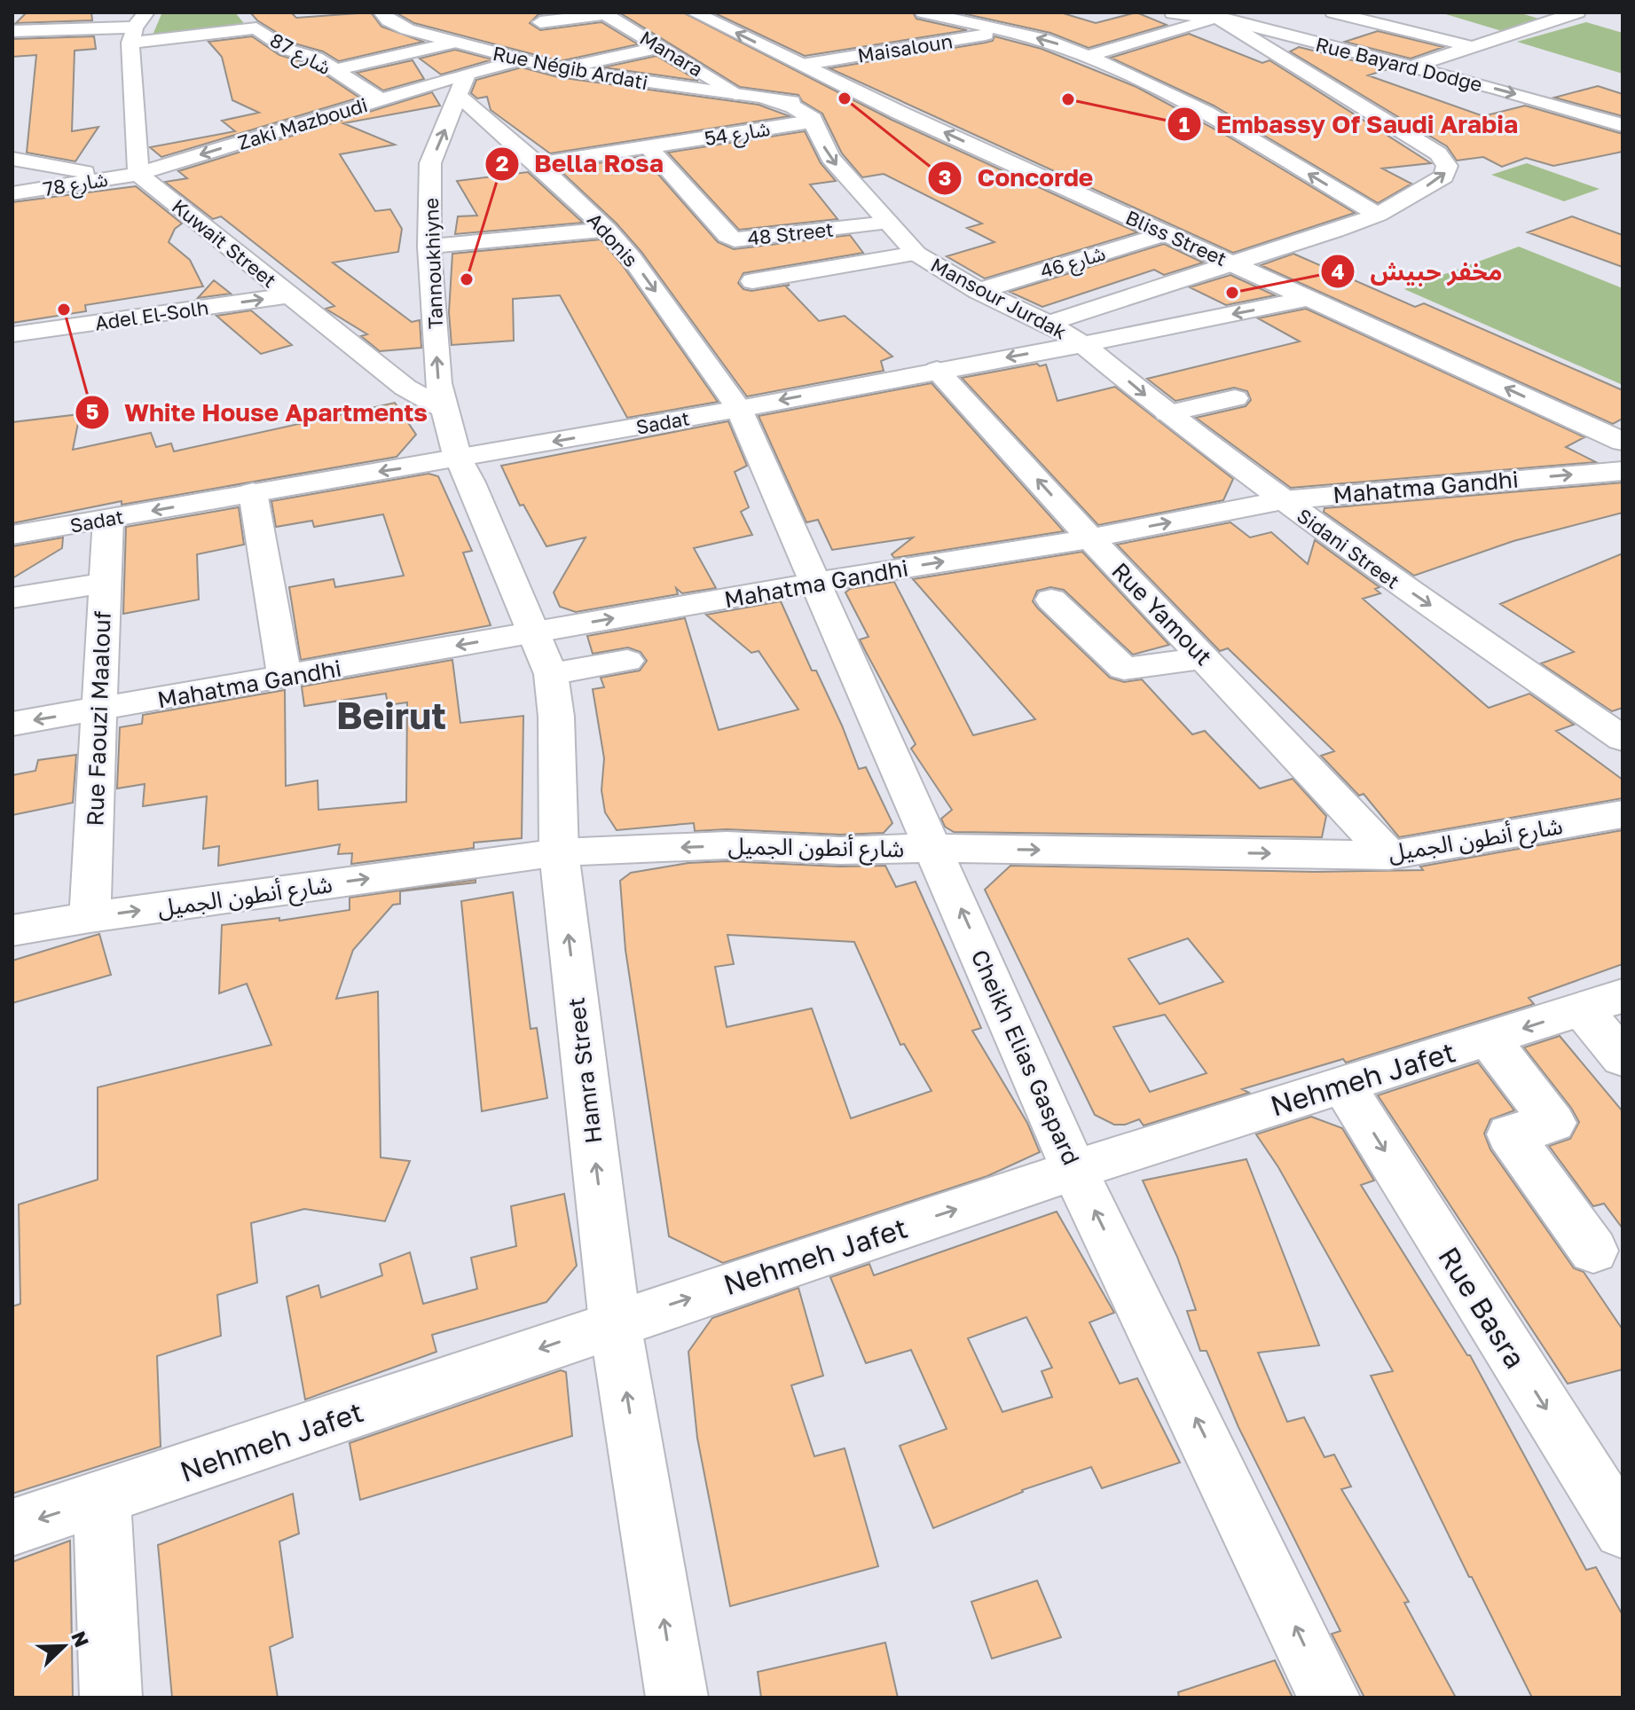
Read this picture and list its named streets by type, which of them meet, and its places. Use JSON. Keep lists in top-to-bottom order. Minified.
{"streets":{"street":["Maisaloun","شارع 87","Manara","Rue Bayard Dodge","Rue Négib Ardati","Zaki Mazboudi","شارع 54","شارع 78","48 Street","Bliss Street","Adonis","Kuwait Street","شارع 46","Tannoukhiyne","Mansour Jurdak","Adel El-Solh","Sadat","Mahatma Gandhi","Sidani Street","Rue Yamout","Rue Faouzi Maalouf","شارع أنطون الجميل","Cheikh Elias Gaspard","Hamra Street","Nehmeh Jafet","Rue Basra"]},"crossings":[["Maisaloun","Bliss Street"],["شارع 87","Zaki Mazboudi"],["Manara","Rue Négib Ardati"],["Rue Négib Ardati","Zaki Mazboudi"],["Rue Négib Ardati","شارع 54"],["Rue Négib Ardati","Mansour Jurdak"],["Zaki Mazboudi","شارع 78"],["Zaki Mazboudi","Kuwait Street"],["Zaki Mazboudi","Tannoukhiyne"],["شارع 54","48 Street"],["شارع 54","Adonis"],["شارع 54","Mansour Jurdak"],["شارع 78","Kuwait Street"],["48 Street","Mansour Jurdak"],["Bliss Street","شارع 46"],["Bliss Street","Sadat"],["Adonis","Tannoukhiyne"],["Adonis","Sadat"],["Adonis","Cheikh Elias Gaspard"],["Kuwait Street","Tannoukhiyne"],["Kuwait Street","Adel El-Solh"],["شارع 46","Mansour Jurdak"],["Tannoukhiyne","Sadat"],["Tannoukhiyne","Hamra Street"],["Mansour Jurdak","Sadat"],["Mansour Jurdak","Sidani Street"],["Sadat","Sidani Street"],["Sadat","Rue Yamout"],["Sadat","Rue Faouzi Maalouf"],["Sadat","Cheikh Elias Gaspard"],["Sadat","Hamra Street"],["Mahatma Gandhi","Sidani Street"],["Mahatma Gandhi","Rue Yamout"],["Mahatma Gandhi","Rue Faouzi Maalouf"],["Mahatma Gandhi","Cheikh Elias Gaspard"],["Mahatma Gandhi","Hamra Street"],["Rue Yamout","شارع أنطون الجميل"],["Rue Faouzi Maalouf","شارع أنطون الجميل"],["شارع أنطون الجميل","Cheikh Elias Gaspard"],["شارع أنطون الجميل","Hamra Street"],["Cheikh Elias Gaspard","Nehmeh Jafet"],["Hamra Street","Nehmeh Jafet"],["Nehmeh Jafet","Rue Basra"]],"one_way":["Rue Bayard Dodge","Adonis","Sidani Street","Cheikh Elias Gaspard","Hamra Street","Rue Basra"],"districts":["Beirut"],"places":["Concorde","Embassy Of Saudi Arabia","Bella Rosa","مخفر حبيش","White House Apartments"],"north":"top right"}
